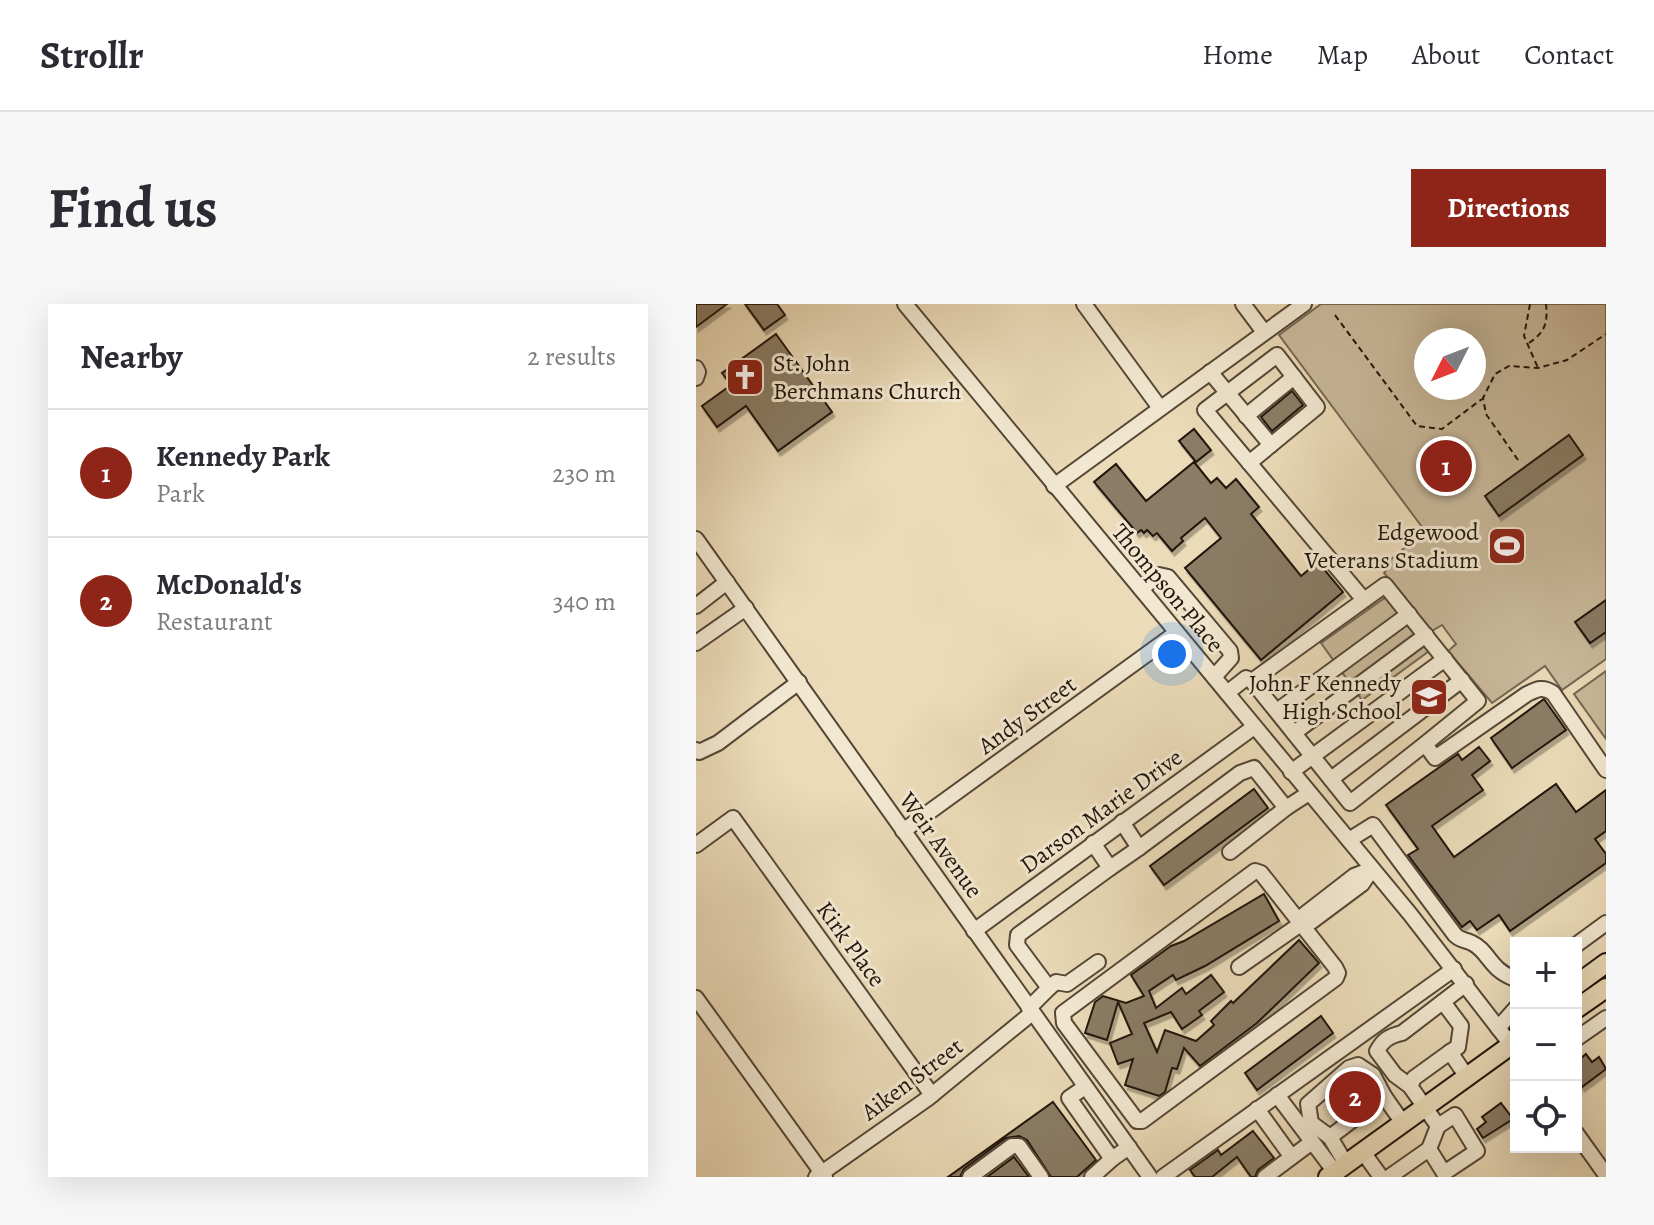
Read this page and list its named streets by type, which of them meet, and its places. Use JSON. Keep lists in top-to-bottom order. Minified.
{"streets":{"street":["Thompson Place","Andy Street","Darson Marie Drive","Weir Avenue","Kirk Place","Aiken Street"]},"crossings":[["Thompson Place","Andy Street"],["Thompson Place","Darson Marie Drive"],["Andy Street","Weir Avenue"],["Darson Marie Drive","Weir Avenue"],["Weir Avenue","Aiken Street"],["Kirk Place","Aiken Street"]],"places":{"church":["St. John Berchmans Church"],"sports":["Edgewood Veterans Stadium"],"school or university":["John F Kennedy High School"]},"north":"bottom left","page":{"header":"Strollr","nav":["Home","Map","About","Contact"],"buttons":"Directions","title":"Find us","heading":["Nearby","2 results"],"list":[{"mark":"1","name":"Kennedy Park","note":"Park","value":"230 m"},{"mark":"2","name":"McDonald's","note":"Restaurant","value":"340 m"}],"pins":["1","2"],"map_buttons":["+","−"]}}
